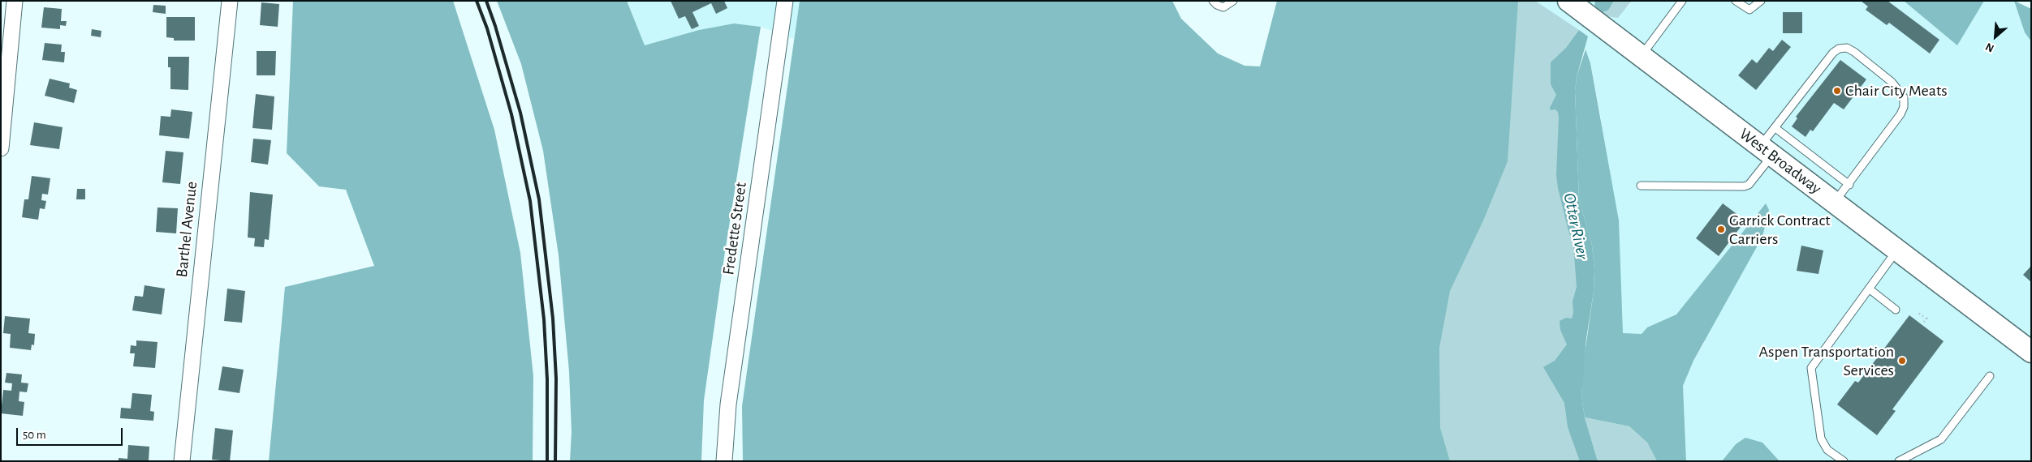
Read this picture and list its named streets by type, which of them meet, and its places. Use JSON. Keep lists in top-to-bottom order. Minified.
{"streets":{"main road":["West Broadway"],"street":["Fredette Street","Barthel Avenue"]},"water":["Otter River"],"places":["Chair City Meats","Garrick Contract Carriers","Aspen Transportation Services"],"scale_bar":"50 m","north":"bottom left"}
